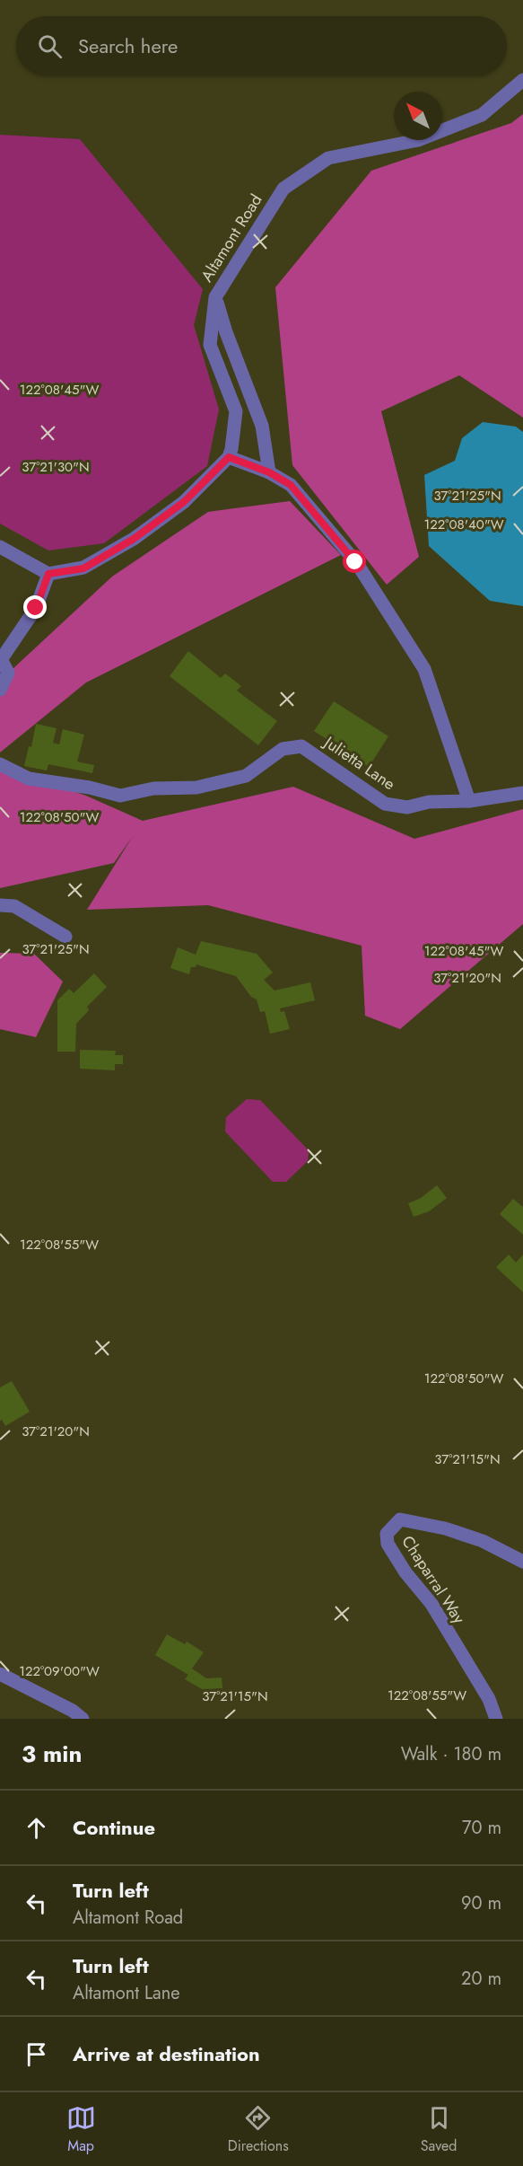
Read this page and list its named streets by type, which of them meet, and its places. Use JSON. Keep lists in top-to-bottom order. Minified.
{"streets":{"street":["Altamont Road","Julietta Lane","Chaparral Way"]},"north":"top left","page":{"search":"Search here","heading":["3 min","Walk · 180 m"],"list":[["Continue","70 m"],["Turn left","Altamont Road","90 m"],["Turn left","Altamont Lane","20 m"],"Arrive at destination"],"nav":["Map","Directions","Saved"]},"coordinates":["122°08'45\"W","37°21'30\"N","37°21'25\"N","122°08'40\"W","122°08'50\"W","37°21'20\"N","122°08'55\"W","37°21'15\"N","122°09'00\"W"]}
